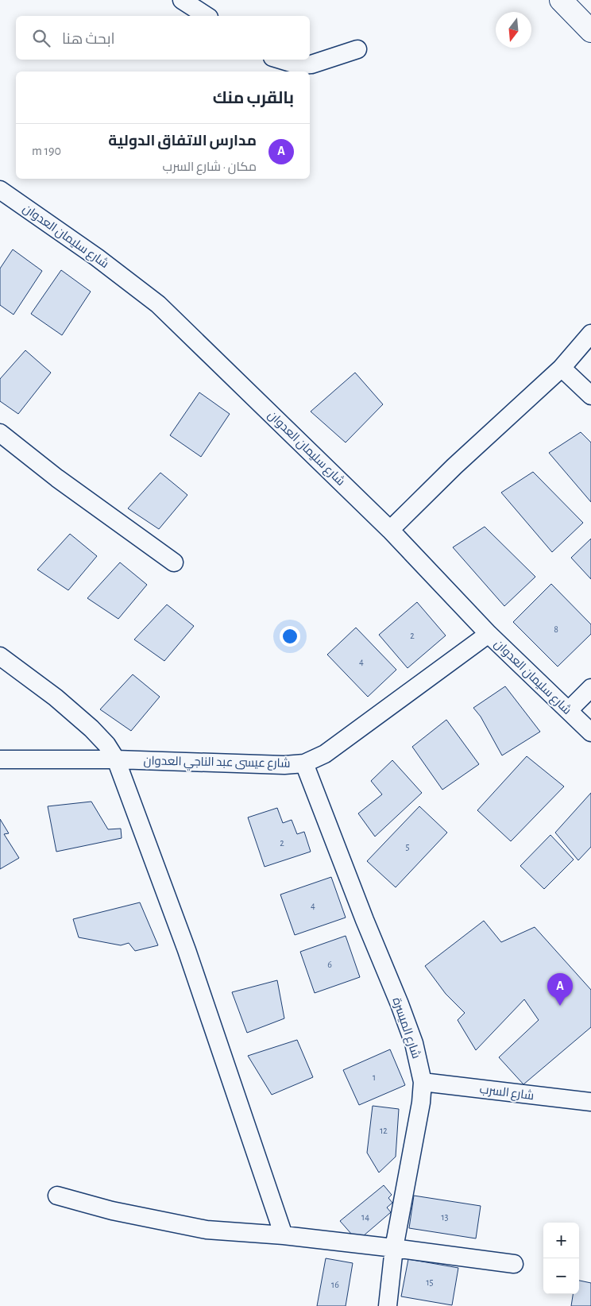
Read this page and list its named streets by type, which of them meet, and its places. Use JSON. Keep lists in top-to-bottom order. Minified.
{"streets":{"street":["شارع سليمان العدوان","شارع عيسى عبد الناجي العدوان","شارع الميسرة","شارع السرب"]},"crossings":[["شارع سليمان العدوان","شارع عيسى عبد الناجي العدوان"],["شارع عيسى عبد الناجي العدوان","شارع الميسرة"],["شارع الميسرة","شارع السرب"]],"house_numbers":["8","2","4","2","5","4","6","1","12","14","13","15","16"],"north":"bottom","page":{"search":"ابحث هنا","heading":"بالقرب منك","list":[{"mark":"A","name":"مدارس الاتفاق الدولية","note":"مكان · شارع السرب","value":"190 m"}],"pins":"A","map_buttons":["+","−"]}}
